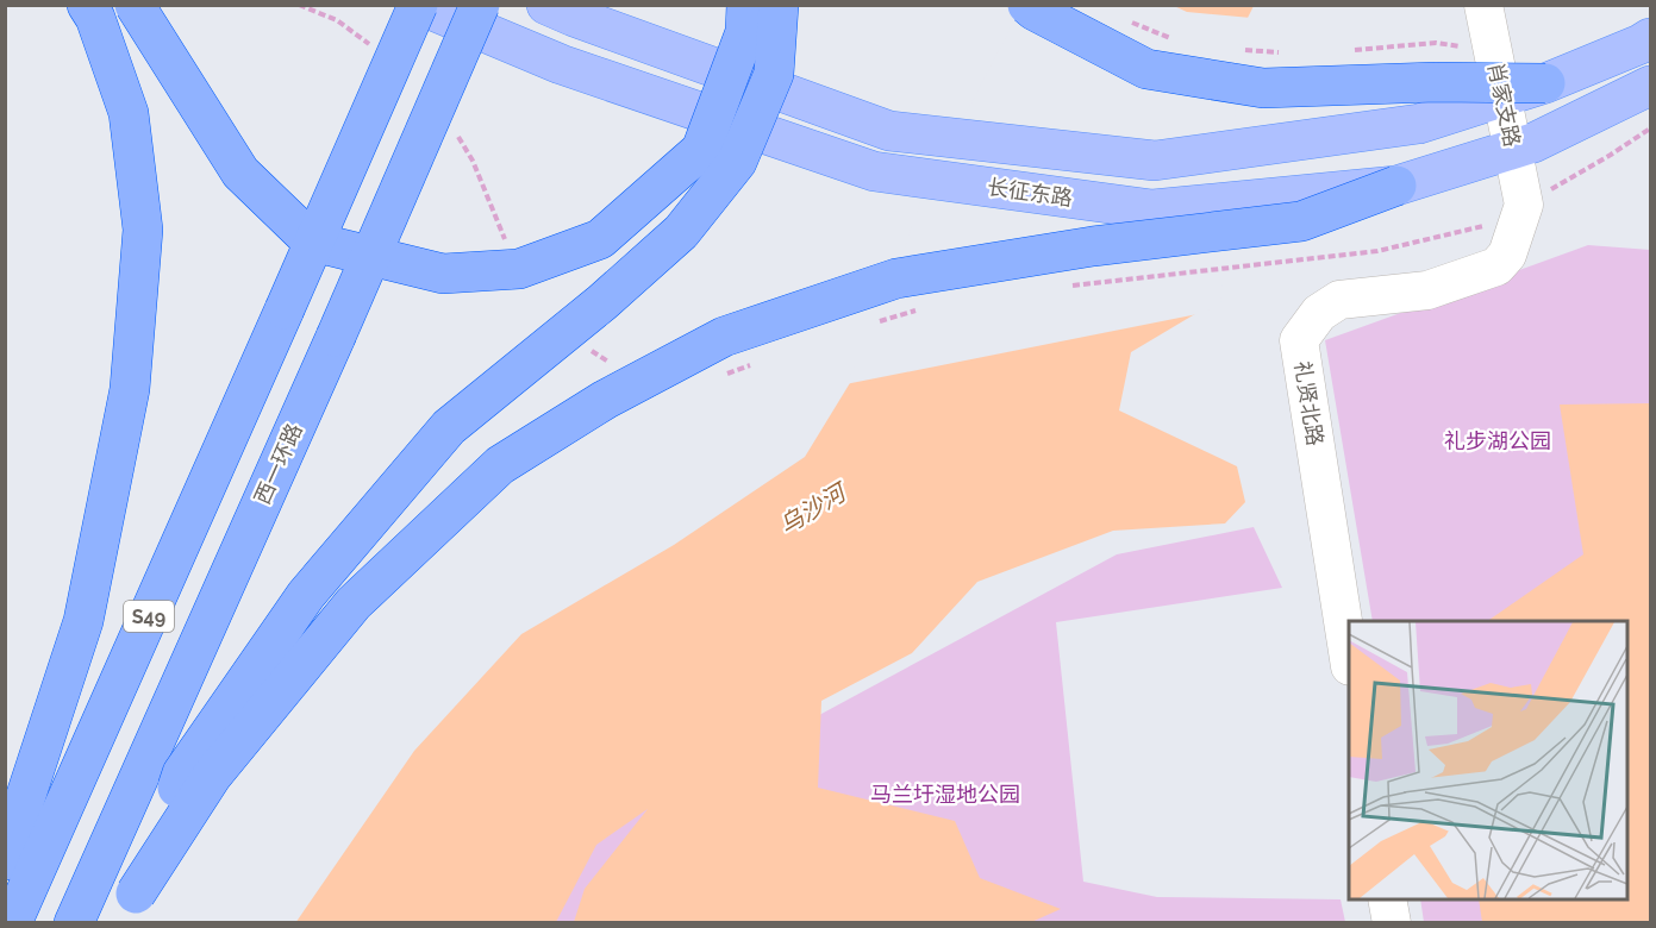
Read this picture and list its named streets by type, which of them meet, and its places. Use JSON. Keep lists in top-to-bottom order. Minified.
{"streets":{"highway":["西一环路","S49"],"main road":["长征东路"],"street":["肖家支路","礼贤北路"]},"crossings":[["肖家支路","长征东路"],["肖家支路","礼贤北路"],["长征东路","S49"]],"water":["乌沙河"],"parks":["礼步湖公园","马兰圩湿地公园"]}
